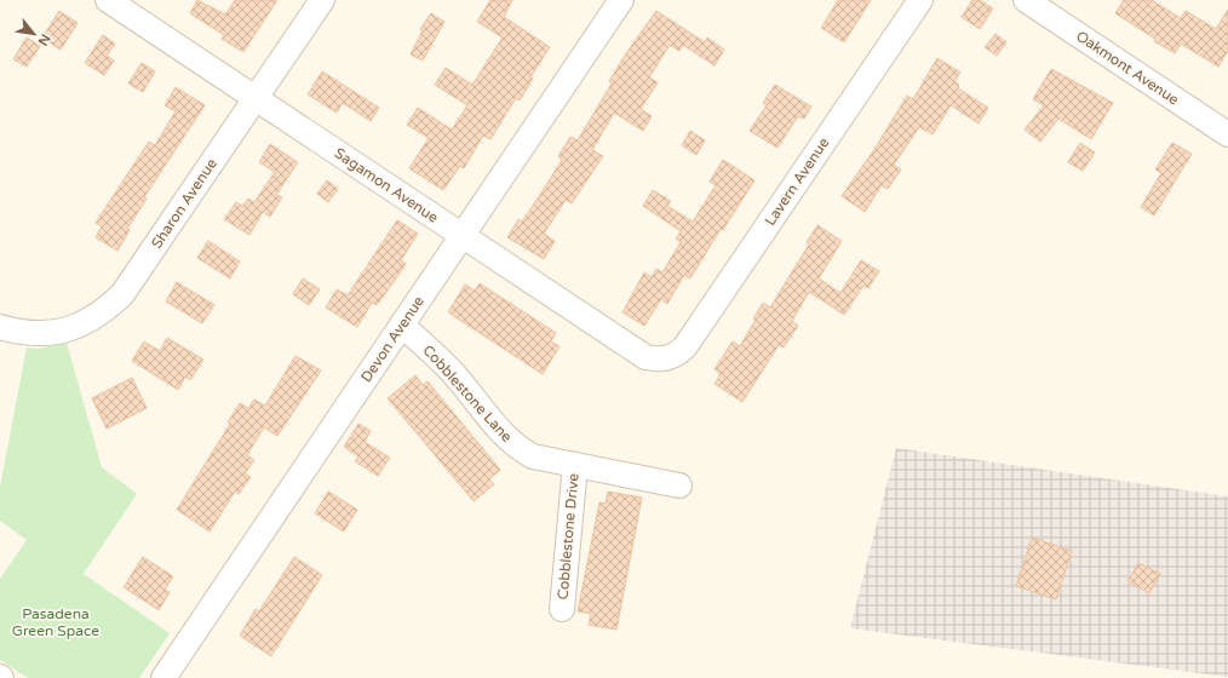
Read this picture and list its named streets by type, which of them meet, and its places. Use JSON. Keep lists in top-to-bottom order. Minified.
{"streets":{"street":["Oakmont Avenue","Lavern Avenue","Sagamon Avenue","Sharon Avenue","Devon Avenue","Cobblestone Lane","Cobblestone Drive"]},"crossings":[["Lavern Avenue","Sagamon Avenue"],["Sagamon Avenue","Sharon Avenue"],["Sagamon Avenue","Devon Avenue"],["Devon Avenue","Cobblestone Lane"],["Cobblestone Lane","Cobblestone Drive"]],"parks":["Pasadena Green Space"],"north":"bottom right"}
